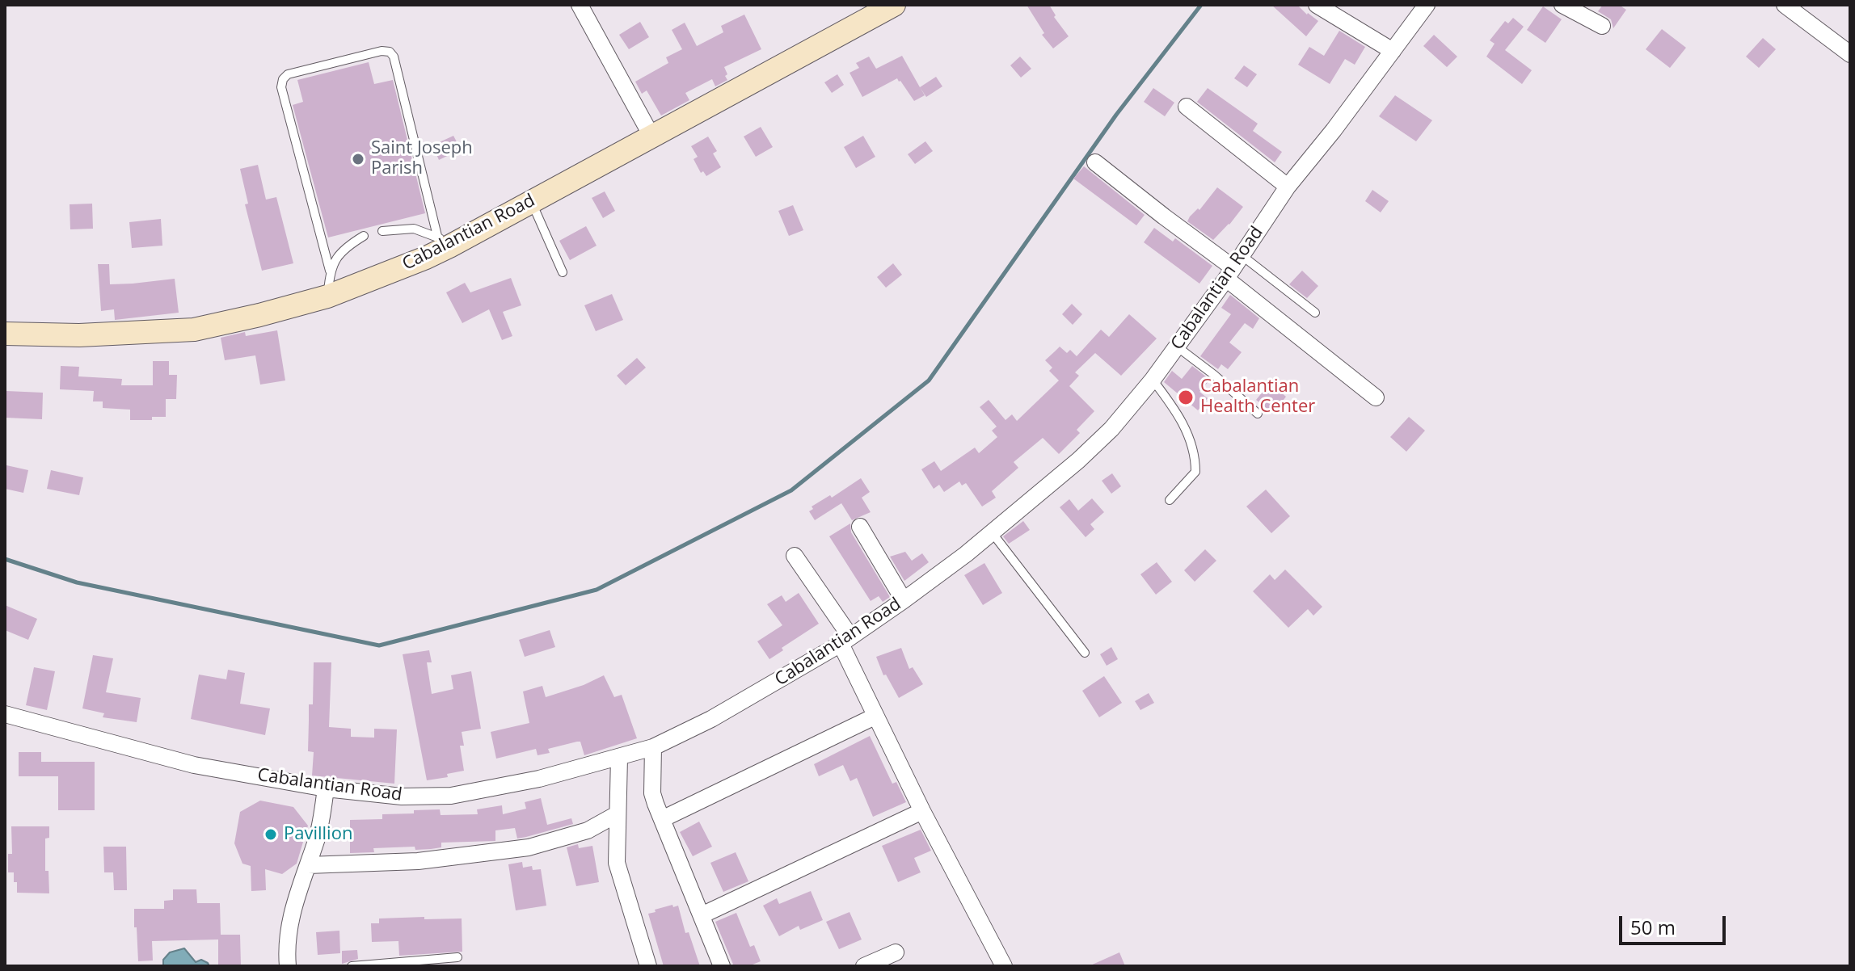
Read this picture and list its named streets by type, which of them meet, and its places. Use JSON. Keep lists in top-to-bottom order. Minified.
{"streets":{"street":["Cabalantian Road"]},"places":["Saint Joseph Parish","Cabalantian Health Center","Pavillion"],"scale_bar":"50 m"}
